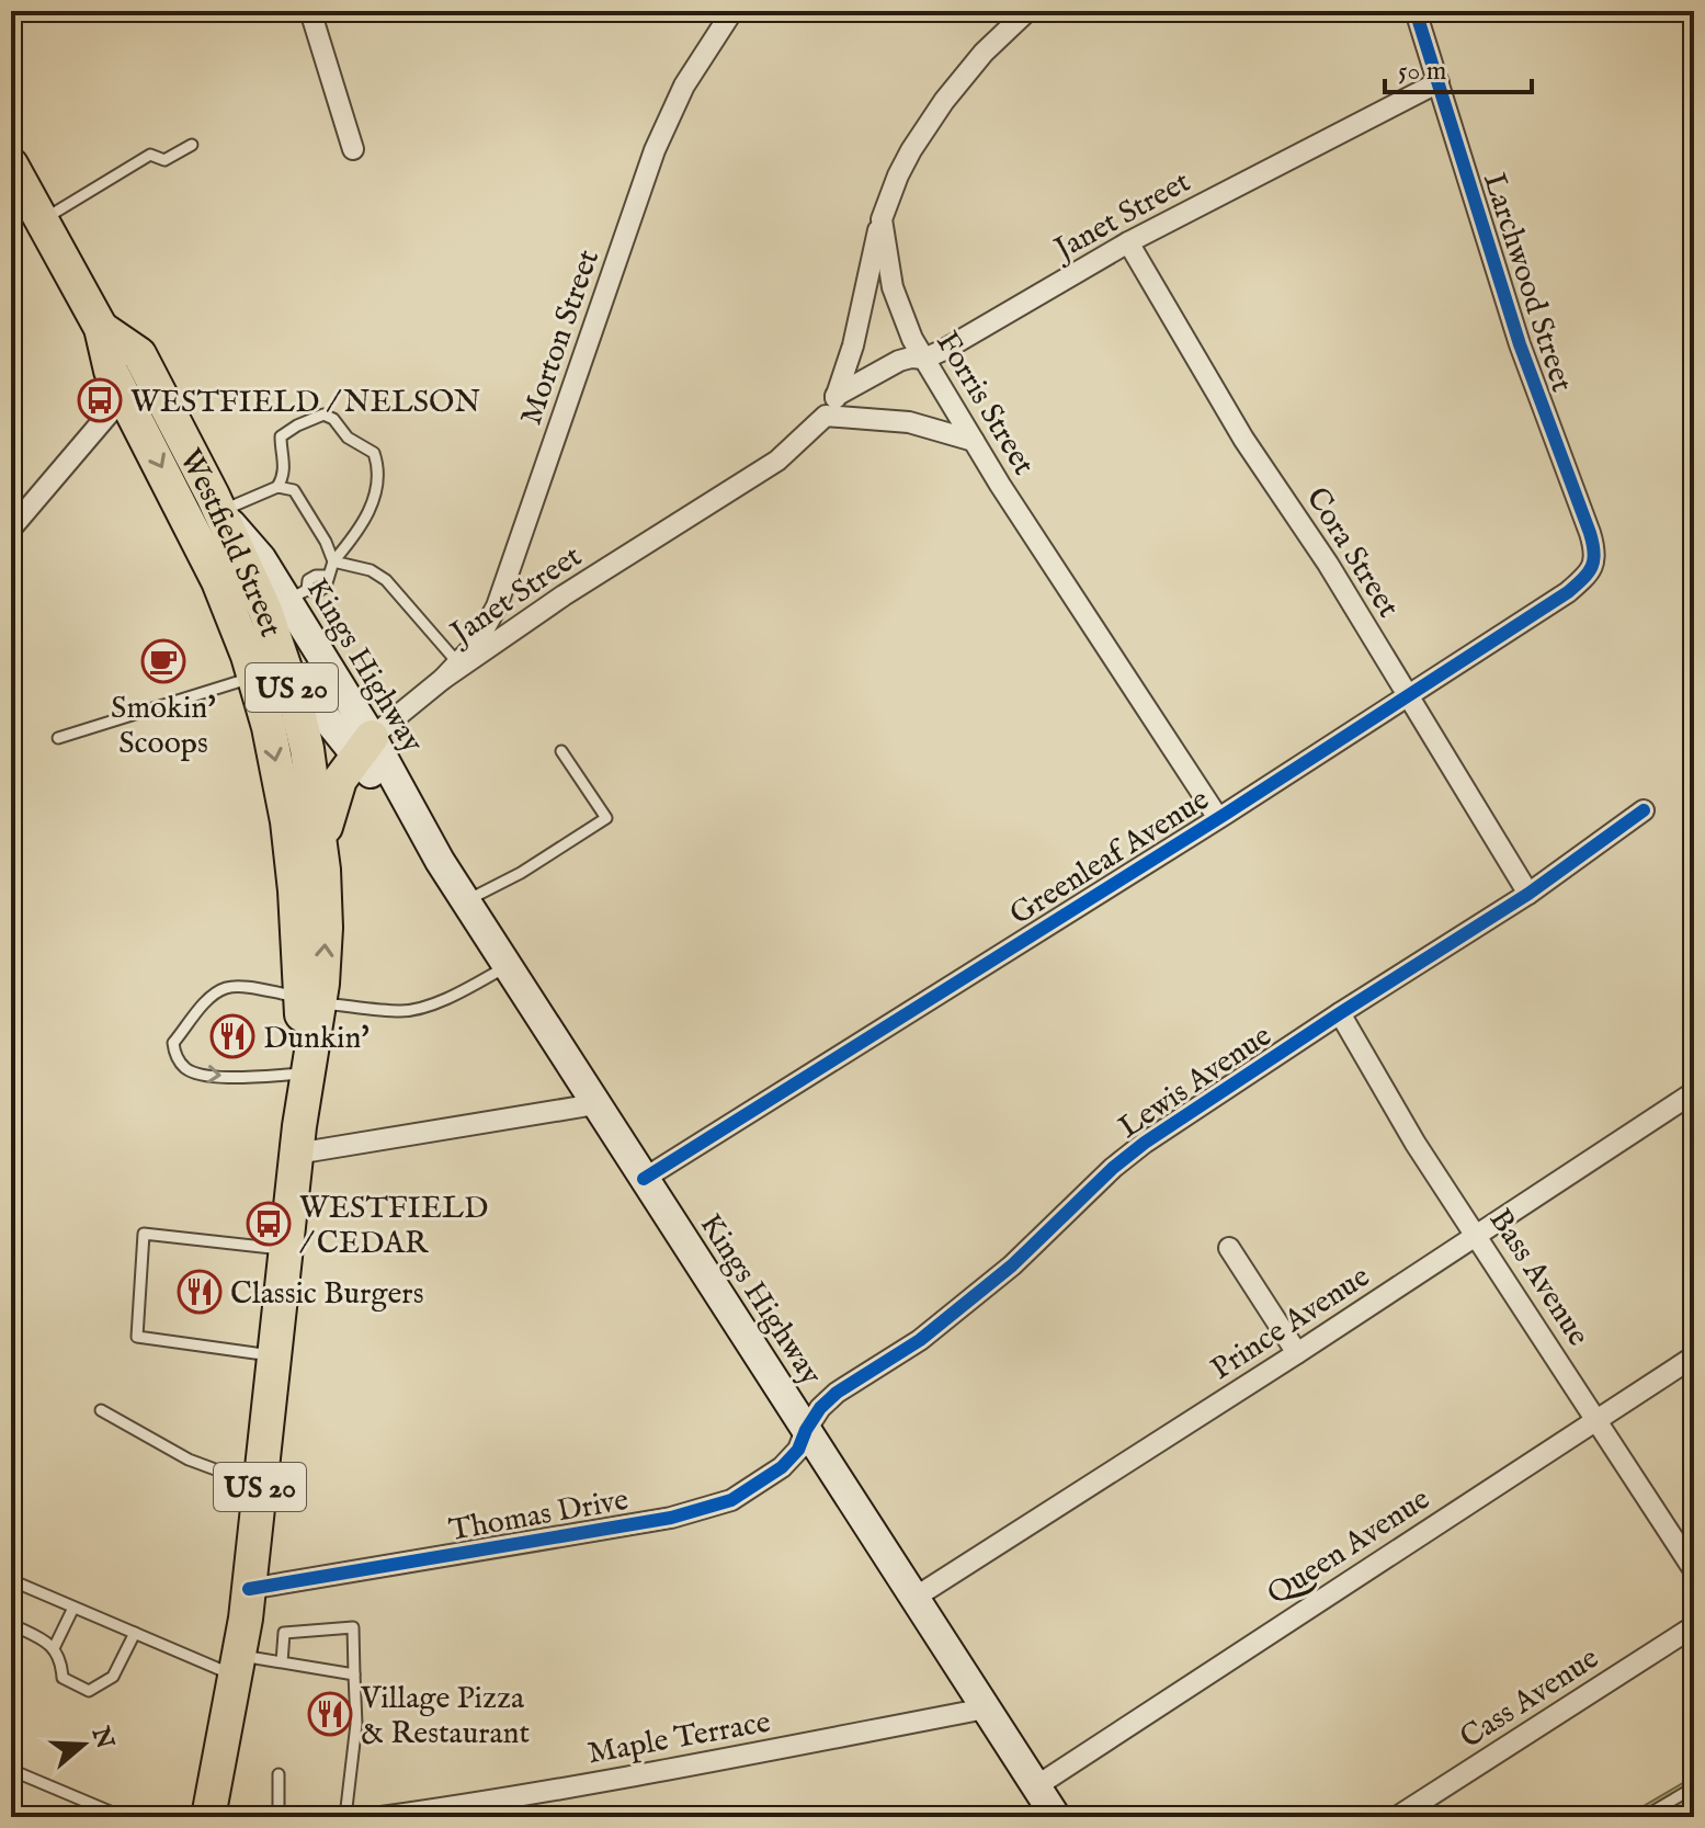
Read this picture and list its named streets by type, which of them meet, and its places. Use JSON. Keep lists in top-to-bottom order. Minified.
{"streets":{"main road":["Westfield Street","Kings Highway","US 20"],"street":["Janet Street","Larchwood Street","Morton Street","Forris Street","Cora Street","Greenleaf Avenue","Lewis Avenue","Bass Avenue","Prince Avenue","Thomas Drive","Queen Avenue","Cass Avenue","Maple Terrace"]},"crossings":[["Janet Street","Larchwood Street"],["Janet Street","Morton Street"],["Janet Street","Forris Street"],["Janet Street","Cora Street"],["Janet Street","Kings Highway"],["Larchwood Street","Greenleaf Avenue"],["Forris Street","Greenleaf Avenue"],["Westfield Street","Kings Highway"],["Westfield Street","Thomas Drive"],["Cora Street","Greenleaf Avenue"],["Cora Street","Lewis Avenue"],["Kings Highway","Greenleaf Avenue"],["Kings Highway","Lewis Avenue"],["Kings Highway","Prince Avenue"],["Kings Highway","Thomas Drive"],["Kings Highway","Queen Avenue"],["Kings Highway","Maple Terrace"],["Lewis Avenue","Bass Avenue"],["Lewis Avenue","Thomas Drive"],["Bass Avenue","Prince Avenue"],["Bass Avenue","Queen Avenue"]],"places":{"bus stop":["WESTFIELD / NELSON","WESTFIELD / CEDAR"],"cafe":["Smokin' Scoops"],"restaurant":["Dunkin'","Classic Burgers","Village Pizza & Restaurant"]},"scale_bar":"50 m","north":"right"}
